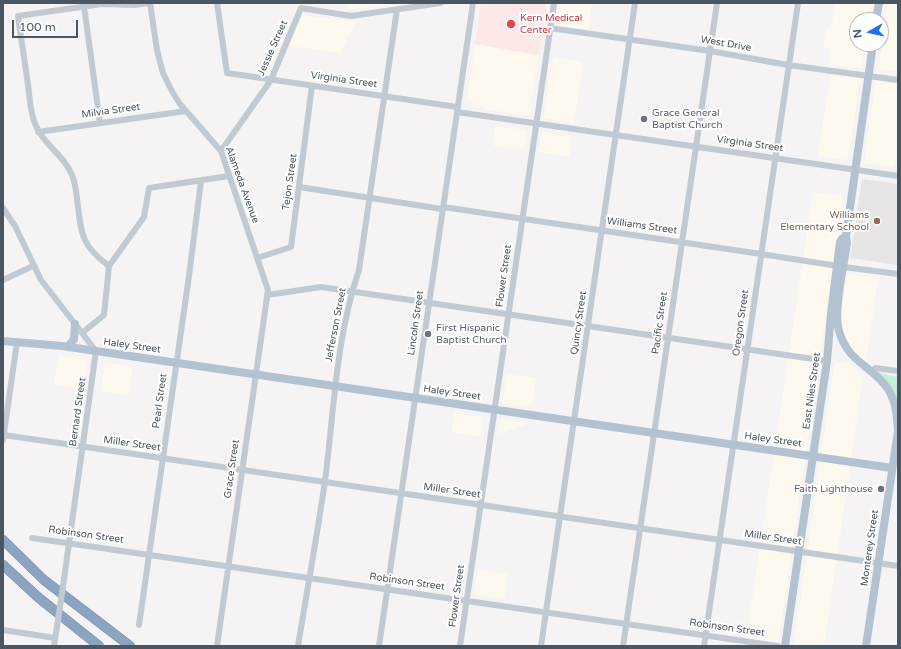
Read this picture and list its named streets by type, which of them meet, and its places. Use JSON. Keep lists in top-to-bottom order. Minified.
{"streets":{"main road":["Haley Street","East Niles Street","Monterey Street"],"street":["West Drive","Jessie Street","Virginia Street","Milvia Street","Tejon Street","Alameda Avenue","Williams Street","Flower Street","Lincoln Street","Quincy Street","Pacific Street","Oregon Street","Jefferson Street","Pearl Street","Bernard Street","Miller Street","Grace Street","Robinson Street"]},"crossings":[["West Drive","Flower Street"],["West Drive","Quincy Street"],["West Drive","Pacific Street"],["West Drive","Oregon Street"],["West Drive","East Niles Street"],["Jessie Street","Virginia Street"],["Jessie Street","Alameda Avenue"],["Jessie Street","Jefferson Street"],["Virginia Street","Tejon Street"],["Virginia Street","Flower Street"],["Virginia Street","Lincoln Street"],["Virginia Street","Quincy Street"],["Virginia Street","Pacific Street"],["Virginia Street","Oregon Street"],["Virginia Street","Jefferson Street"],["Virginia Street","East Niles Street"],["Milvia Street","Alameda Avenue"],["Tejon Street","Alameda Avenue"],["Tejon Street","Williams Street"],["Alameda Avenue","Grace Street"],["Williams Street","Flower Street"],["Williams Street","Lincoln Street"],["Williams Street","Quincy Street"],["Williams Street","Pacific Street"],["Williams Street","Oregon Street"],["Williams Street","Jefferson Street"],["Williams Street","East Niles Street"],["Flower Street","Haley Street"],["Flower Street","Miller Street"],["Flower Street","Robinson Street"],["Lincoln Street","Haley Street"],["Lincoln Street","Miller Street"],["Lincoln Street","Robinson Street"],["Quincy Street","Haley Street"],["Quincy Street","Miller Street"],["Quincy Street","Robinson Street"],["Pacific Street","Haley Street"],["Pacific Street","Miller Street"],["Pacific Street","Robinson Street"],["Oregon Street","Haley Street"],["Oregon Street","Miller Street"],["Oregon Street","Robinson Street"],["Jefferson Street","Haley Street"],["Jefferson Street","Miller Street"],["Jefferson Street","Robinson Street"],["Haley Street","East Niles Street"],["Haley Street","Pearl Street"],["Haley Street","Bernard Street"],["Haley Street","Grace Street"],["Haley Street","Monterey Street"],["East Niles Street","Miller Street"],["East Niles Street","Monterey Street"],["Pearl Street","Miller Street"],["Pearl Street","Robinson Street"],["Bernard Street","Miller Street"],["Bernard Street","Robinson Street"],["Miller Street","Grace Street"],["Miller Street","Monterey Street"],["Grace Street","Robinson Street"]],"places":["Kern Medical Center","Grace General Baptist Church","Williams Elementary School","First Hispanic Baptist Church","Faith Lighthouse"],"scale_bar":"100 m","north":"left"}
